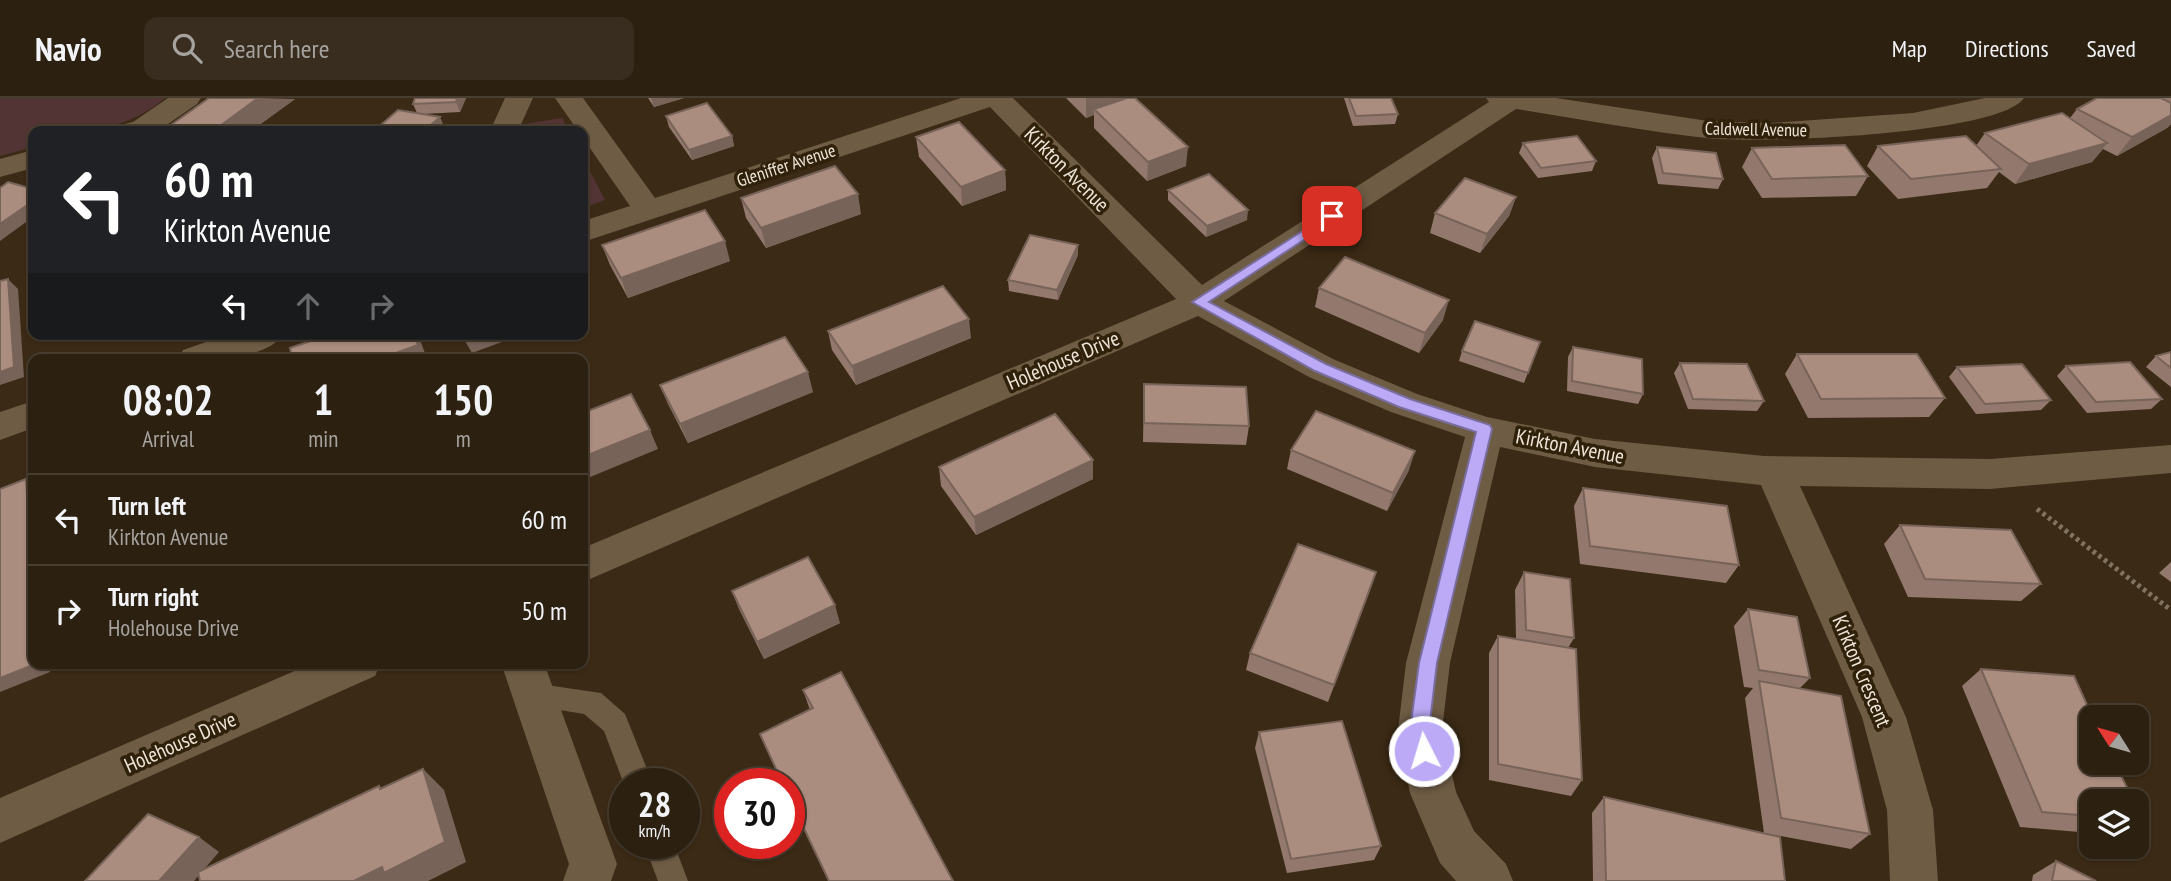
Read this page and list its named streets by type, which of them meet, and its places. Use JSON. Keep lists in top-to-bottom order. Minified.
{"streets":{"street":["Caldwell Avenue","Gleniffer Avenue","Kirkton Avenue","Holehouse Drive","Kirkton Crescent"]},"crossings":[["Caldwell Avenue","Holehouse Drive"],["Kirkton Avenue","Holehouse Drive"],["Kirkton Avenue","Kirkton Crescent"]],"north":"top left","page":{"header":"Navio","search":"Search here","nav":["Map","Directions","Saved"],"turn":["60 m","Kirkton Avenue"],"eta":["08:02","Arrival","1","min","150","m"],"list":[{"name":"Turn left","note":"Kirkton Avenue","value":"60 m"},{"name":"Turn right","note":"Holehouse Drive","value":"50 m"}],"speed":"28 km/h","limit":"30"}}
